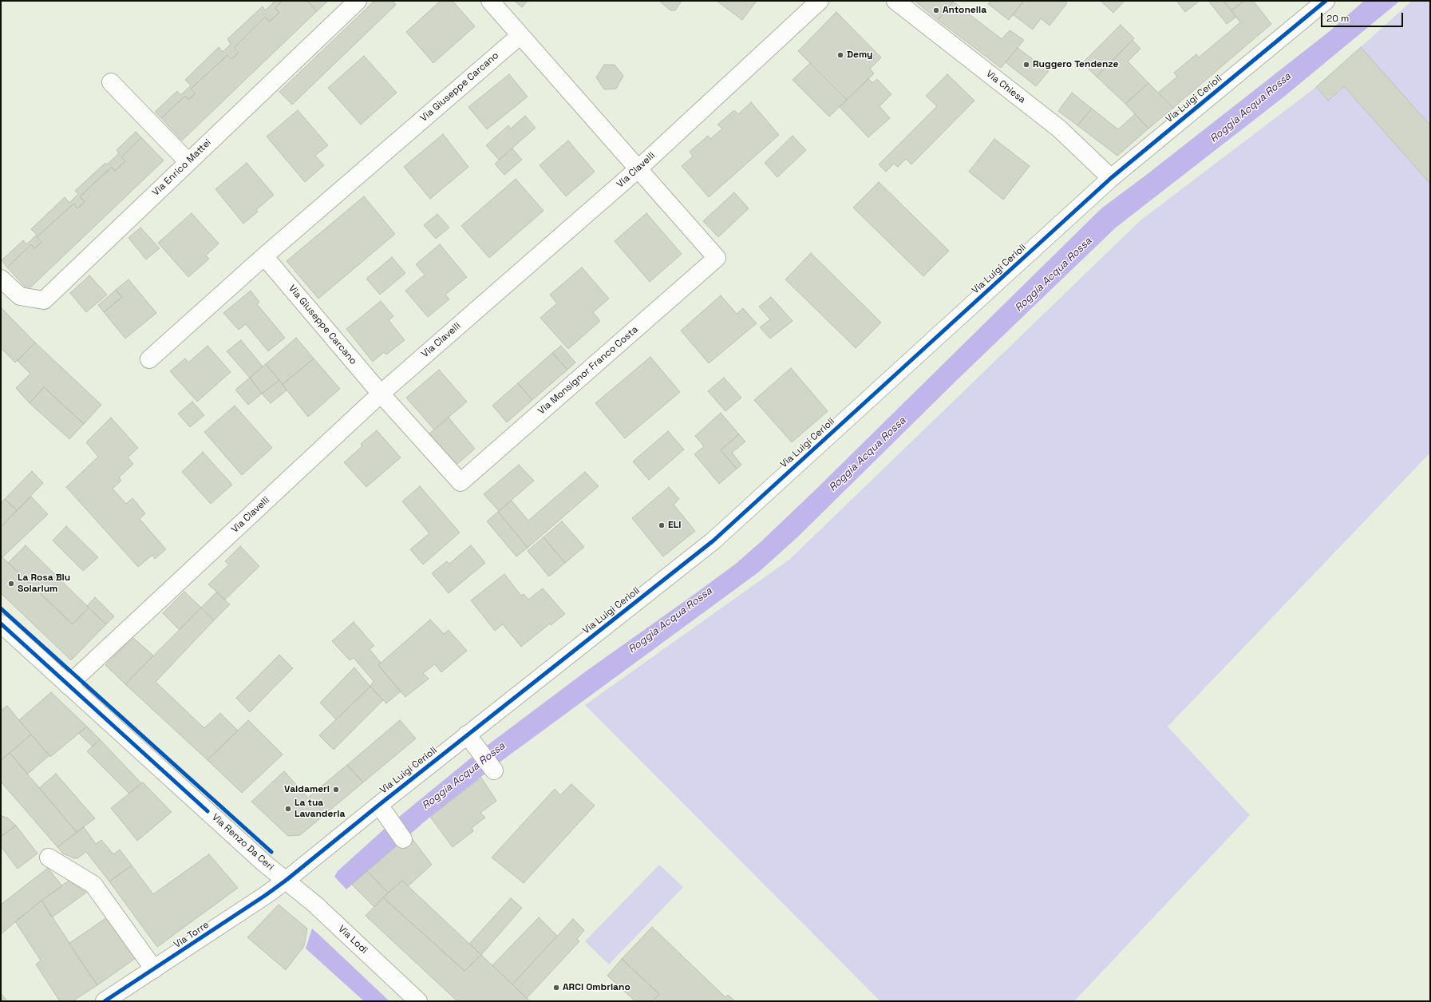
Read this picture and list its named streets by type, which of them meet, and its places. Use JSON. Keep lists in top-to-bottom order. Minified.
{"streets":{"street":["Via Giuseppe Carcano","Via Chiesa","Via Luigi Cerioli","Via Enrico Mattei","Via Clavelli","Via Monsignor Franco Costa","Via Renzo Da Ceri","Via Torre","Via Lodi"]},"crossings":[["Via Giuseppe Carcano","Via Clavelli"],["Via Giuseppe Carcano","Via Monsignor Franco Costa"],["Via Chiesa","Via Luigi Cerioli"],["Via Luigi Cerioli","Via Renzo Da Ceri"],["Via Luigi Cerioli","Via Torre"],["Via Luigi Cerioli","Via Lodi"],["Via Clavelli","Via Monsignor Franco Costa"],["Via Clavelli","Via Renzo Da Ceri"],["Via Renzo Da Ceri","Via Torre"],["Via Renzo Da Ceri","Via Lodi"],["Via Torre","Via Lodi"]],"water":["Roggia Acqua Rossa"],"places":["Antonella","Demy","Ruggero Tendenze","ELI","La Rosa Blu Solarium","Valdameri","La tua Lavanderia","ARCI Ombriano"],"scale_bar":"20 m"}
